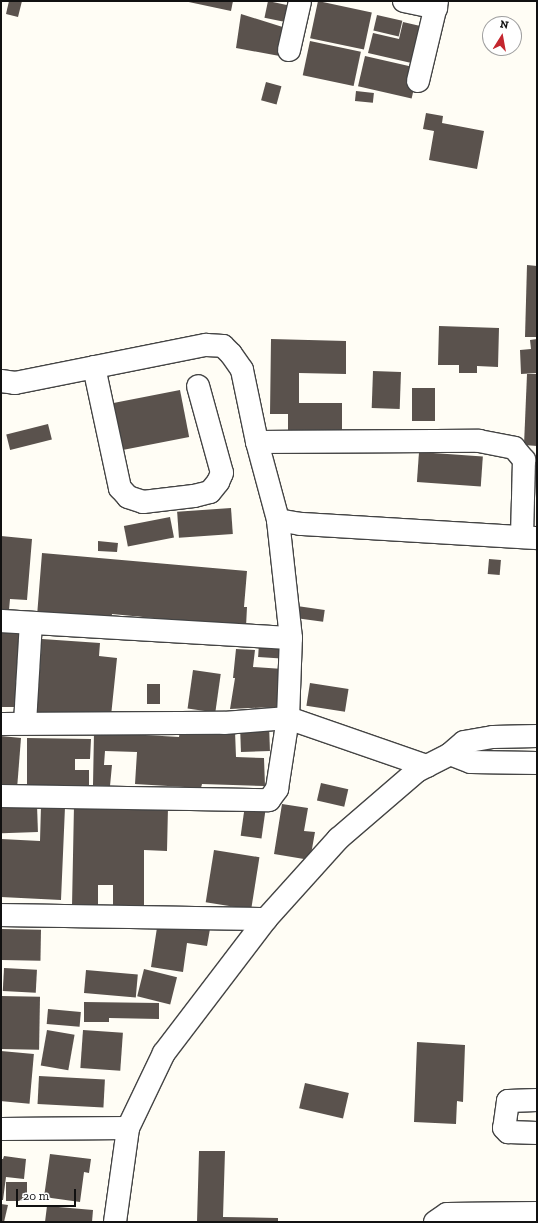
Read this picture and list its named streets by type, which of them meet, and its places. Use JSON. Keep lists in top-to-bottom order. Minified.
{"scale_bar":"20 m","north":"top"}
